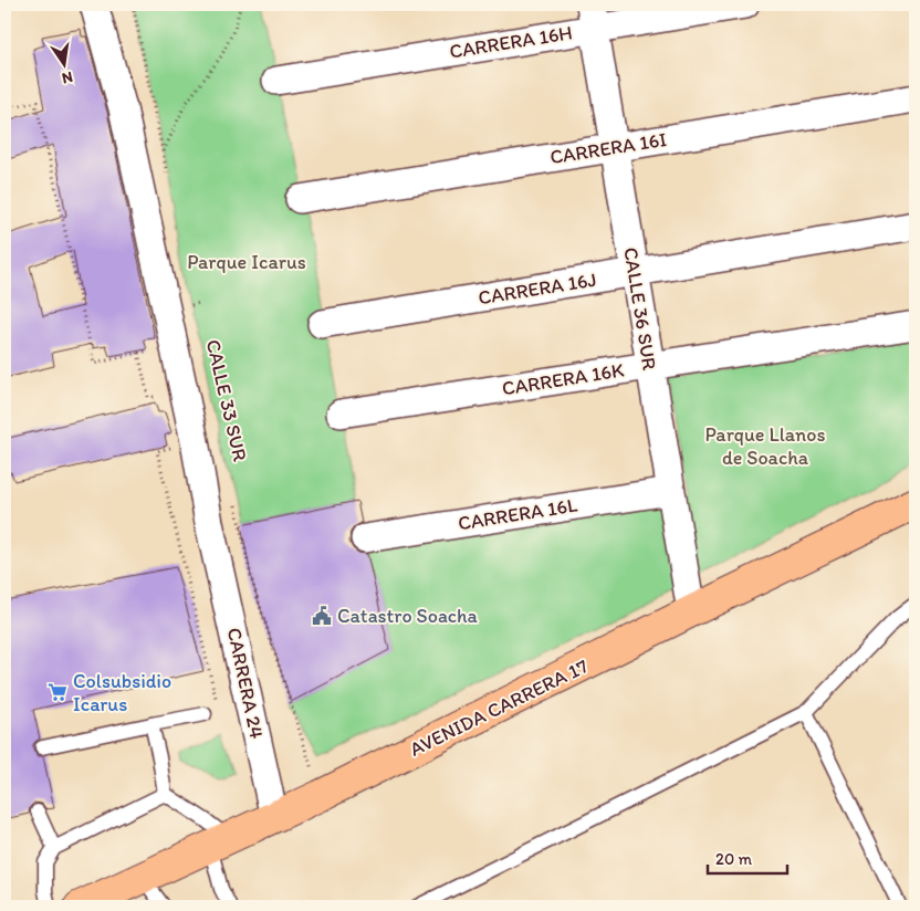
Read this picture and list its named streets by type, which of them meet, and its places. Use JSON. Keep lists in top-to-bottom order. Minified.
{"streets":{"main road":["AVENIDA CARRERA 17"],"street":["CARRERA 16H","CARRERA 16I","CARRERA 16J","CALLE 36 SUR","CARRERA 16K","CARRERA 16L","CARRERA 24"]},"crossings":[["CARRERA 16H","CALLE 36 SUR"],["CARRERA 16I","CALLE 36 SUR"],["CARRERA 16J","CALLE 36 SUR"],["CALLE 36 SUR","CARRERA 16K"],["CALLE 36 SUR","CARRERA 16L"],["CALLE 36 SUR","AVENIDA CARRERA 17"],["CARRERA 24","AVENIDA CARRERA 17"]],"parks":["Parque Icarus","Parque Llanos de Soacha"],"places":{"public building":["Catastro Soacha"],"supermarket":["Colsubsidio Icarus"]},"scale_bar":"20 m","north":"bottom"}
